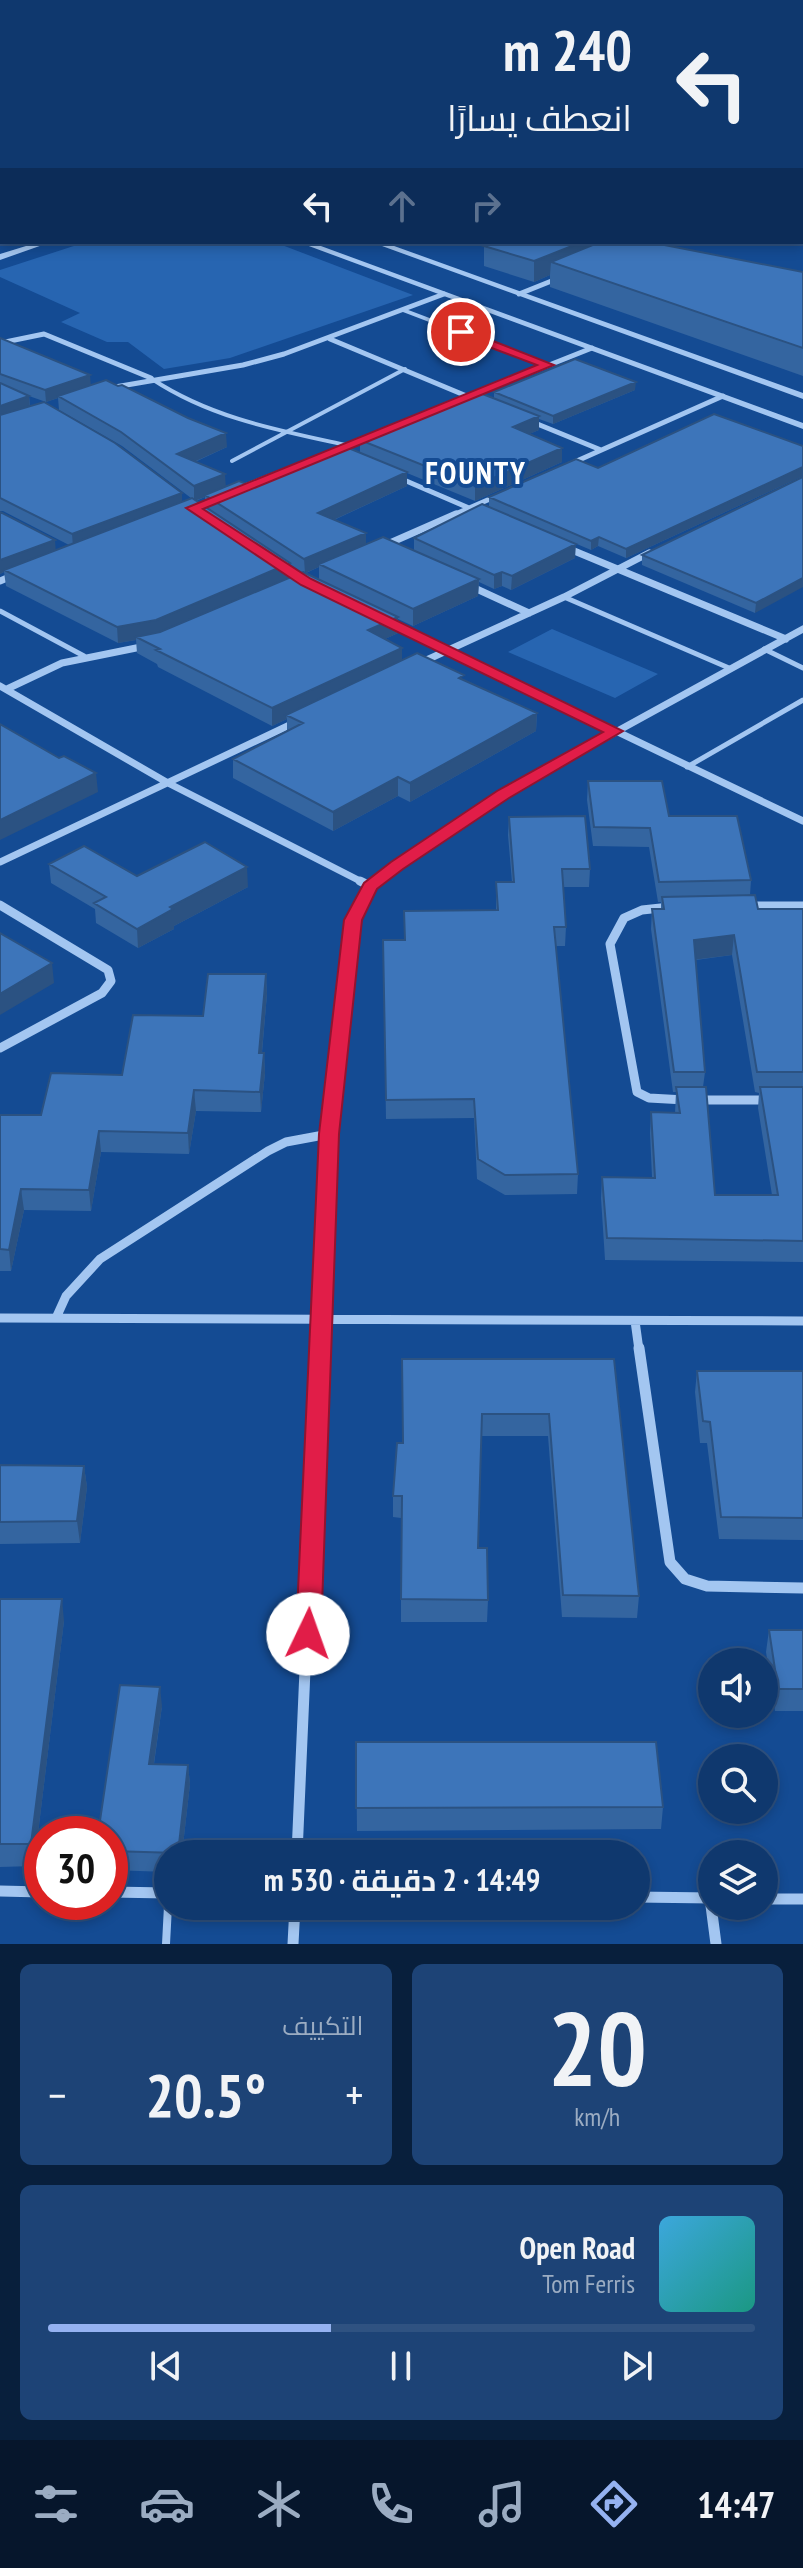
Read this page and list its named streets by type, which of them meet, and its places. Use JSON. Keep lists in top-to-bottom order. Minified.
{"districts":["FOUNTY"],"page":{"turn":["240 m","انعطف يسارًا"],"limit":"30","trip":"14:49 · 2 دقيقة · 530 m","tile":[["20","km/h"],"التكييف"],"heat":["−","20.5°","+"],"song":["Open Road","Tom Ferris"],"tabs":"14:47"}}
